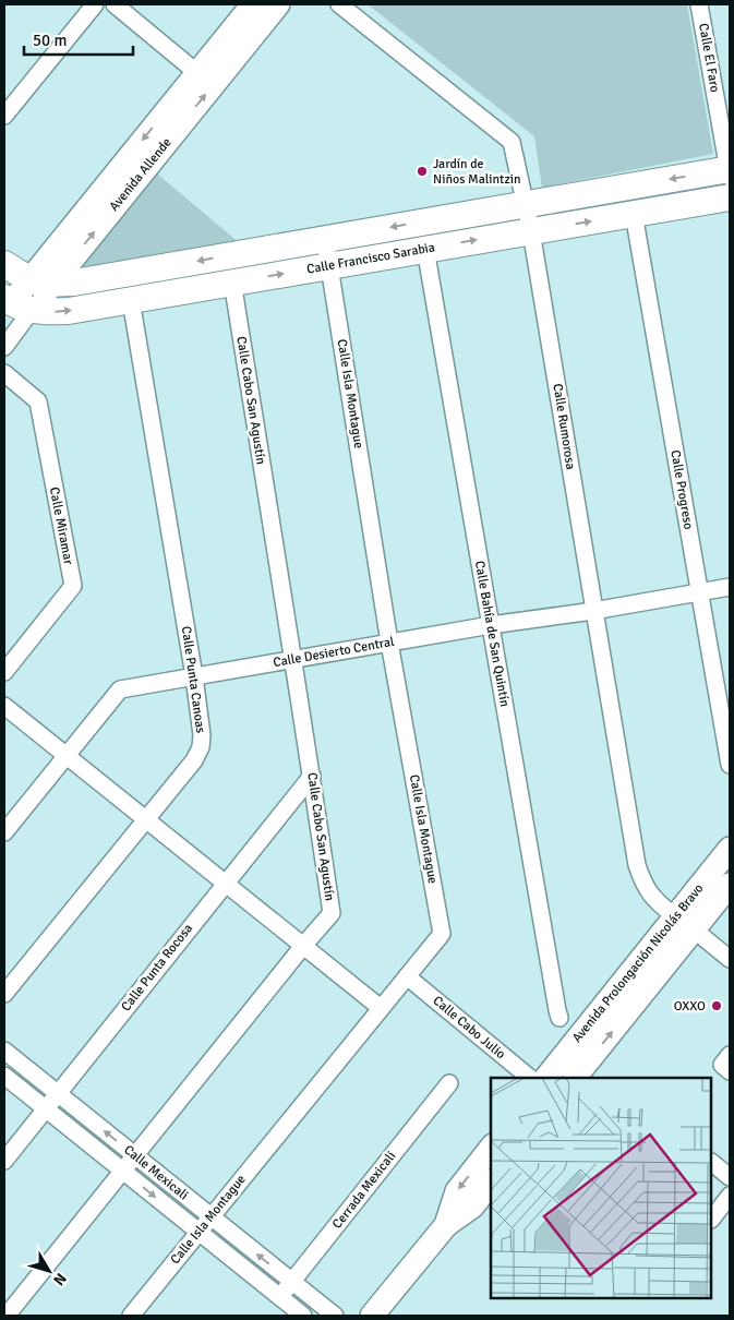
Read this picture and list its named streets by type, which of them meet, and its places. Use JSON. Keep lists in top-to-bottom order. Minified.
{"streets":{"main road":["Avenida Allende","Calle Francisco Sarabia","Avenida Prolongación Nicolás Bravo"],"street":["Calle El Faro","Calle Isla Montague","Calle Cabo San Agustín","Calle Rumorosa","Calle Progreso","Calle Miramar","Calle Bahía de San Quintín","Calle Desierto Central","Calle Punta Canoas","Calle Punta Rocosa","Calle Cabo Julio","Calle Mexicali","Cerrada Mexicali"]},"crossings":[["Calle El Faro","Calle Francisco Sarabia"],["Avenida Allende","Calle Francisco Sarabia"],["Calle Francisco Sarabia","Calle Isla Montague"],["Calle Francisco Sarabia","Calle Cabo San Agustín"],["Calle Francisco Sarabia","Calle Rumorosa"],["Calle Francisco Sarabia","Calle Progreso"],["Calle Francisco Sarabia","Calle Bahía de San Quintín"],["Calle Francisco Sarabia","Calle Punta Canoas"],["Calle Isla Montague","Calle Desierto Central"],["Calle Isla Montague","Calle Cabo Julio"],["Calle Isla Montague","Calle Mexicali"],["Calle Cabo San Agustín","Calle Desierto Central"],["Calle Cabo San Agustín","Calle Punta Rocosa"],["Calle Cabo San Agustín","Calle Mexicali"],["Calle Rumorosa","Calle Desierto Central"],["Calle Rumorosa","Avenida Prolongación Nicolás Bravo"],["Calle Progreso","Calle Desierto Central"],["Calle Bahía de San Quintín","Calle Desierto Central"],["Calle Desierto Central","Calle Punta Canoas"],["Calle Punta Rocosa","Calle Mexicali"],["Calle Mexicali","Cerrada Mexicali"]],"places":["Jardín de Niños Malintzin","OXXO"],"scale_bar":"50 m","north":"bottom right"}
